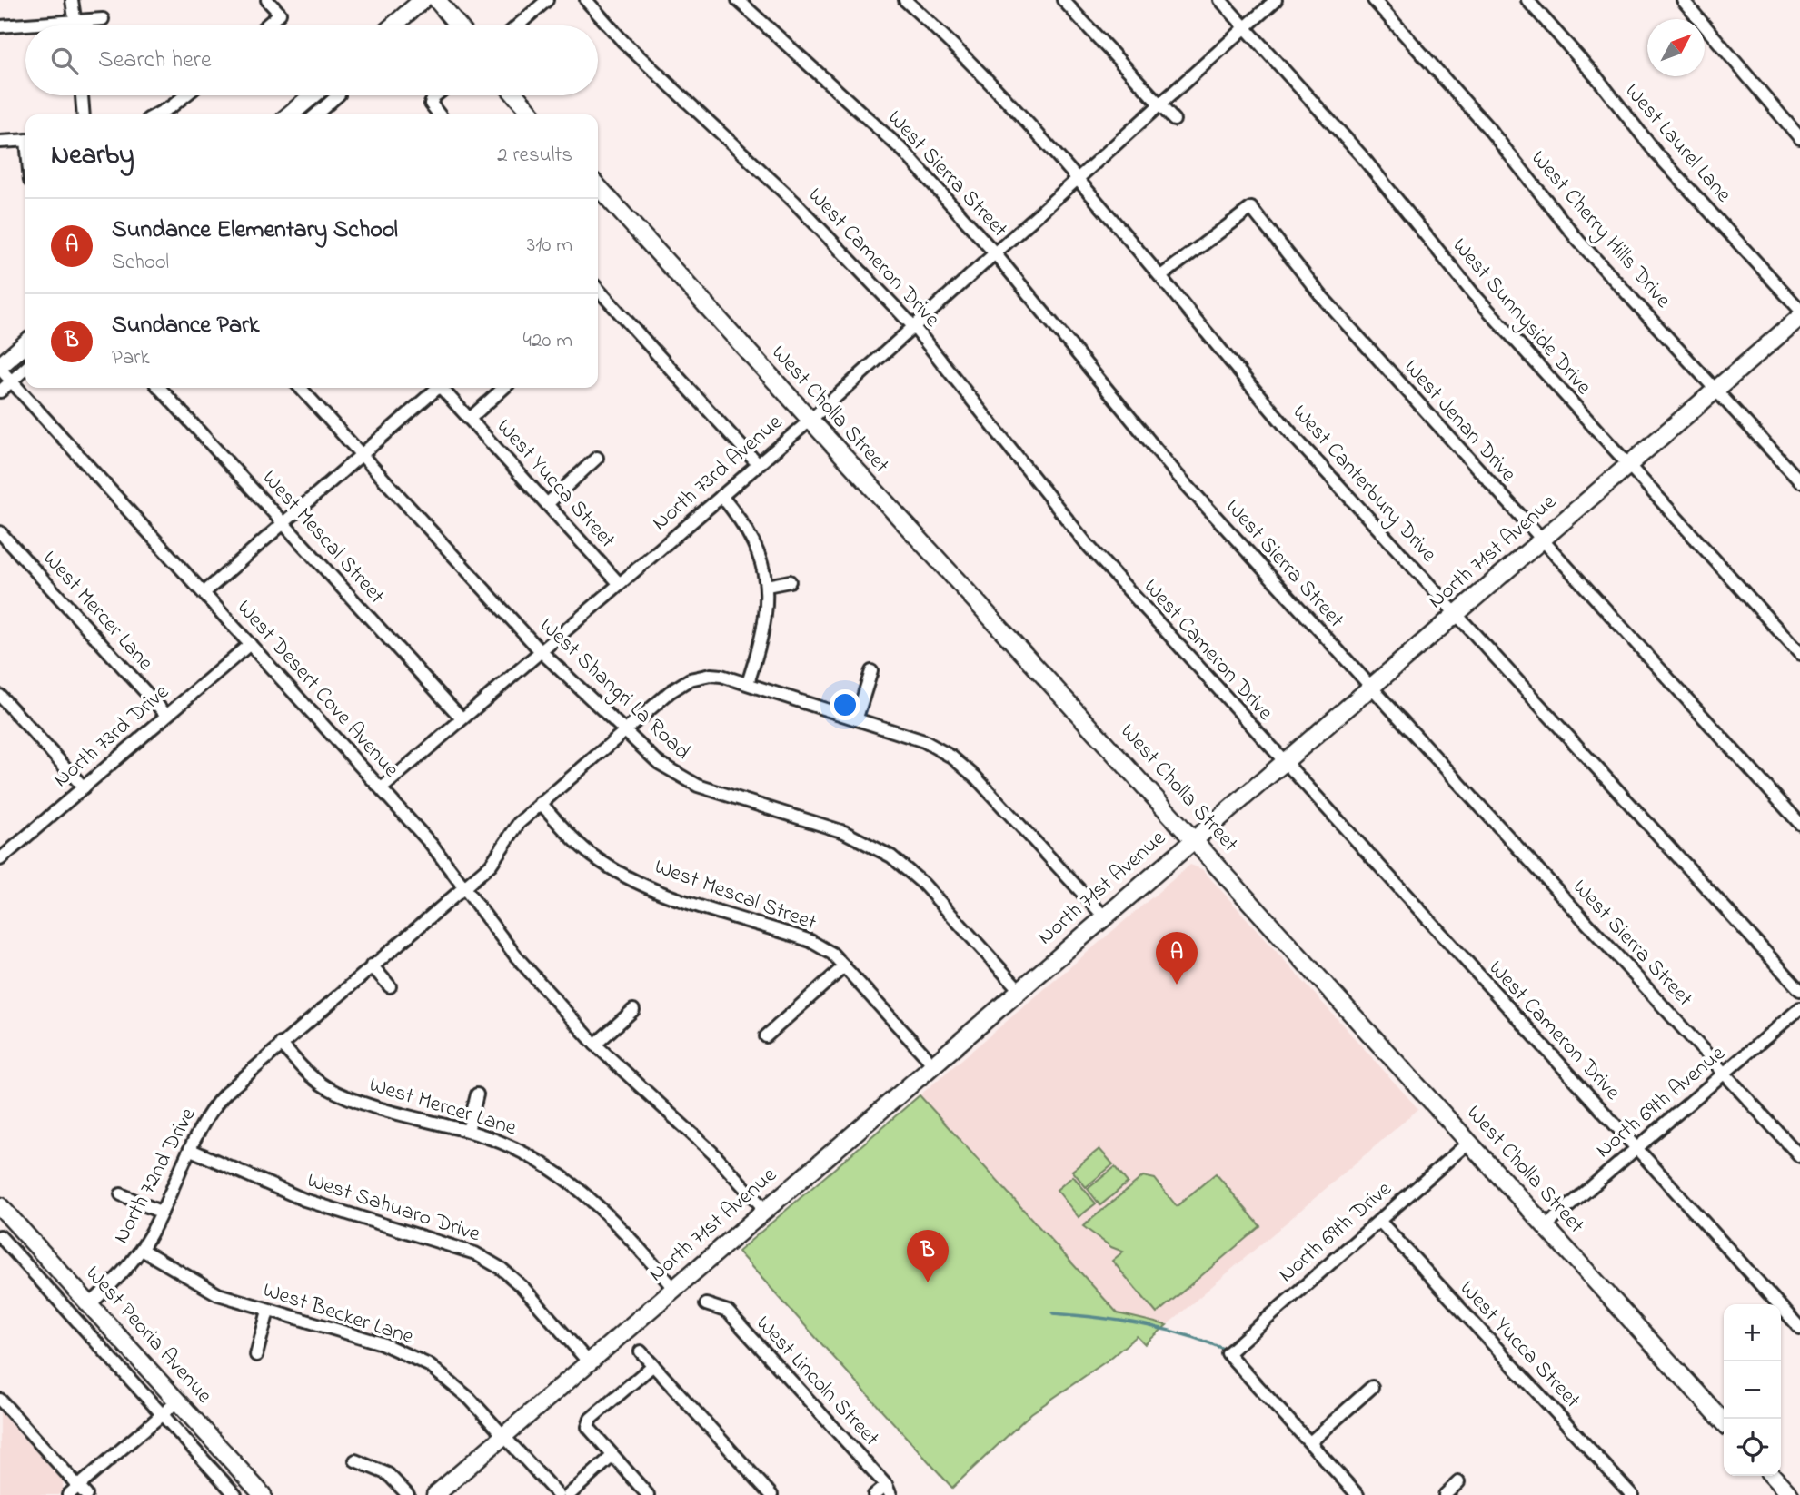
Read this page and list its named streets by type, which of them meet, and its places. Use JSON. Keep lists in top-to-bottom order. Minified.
{"streets":{"street":["West Laurel Lane","West Sierra Street","West Cherry Hills Drive","West Cameron Drive","West Sunnyside Drive","West Cholla Street","West Jenan Drive","North 73rd Avenue","West Yucca Street","West Canterbury Drive","West Mescal Street","North 71st Avenue","West Mercer Lane","West Desert Cove Avenue","West Shangri La Road","North 73rd Drive","North 69th Avenue","North 72nd Drive","West Sahuaro Drive","North 69th Drive","West Becker Lane","West Peoria Avenue","West Lincoln Street"]},"crossings":[["West Sierra Street","North 73rd Avenue"],["West Sierra Street","North 71st Avenue"],["West Sierra Street","North 69th Avenue"],["West Cherry Hills Drive","North 71st Avenue"],["West Cameron Drive","North 73rd Avenue"],["West Cameron Drive","North 71st Avenue"],["West Cameron Drive","North 69th Avenue"],["West Sunnyside Drive","North 73rd Avenue"],["West Sunnyside Drive","North 71st Avenue"],["West Cholla Street","North 73rd Avenue"],["West Cholla Street","North 71st Avenue"],["West Cholla Street","North 69th Avenue"],["West Cholla Street","North 69th Drive"],["West Jenan Drive","West Canterbury Drive"],["West Jenan Drive","North 71st Avenue"],["North 73rd Avenue","West Yucca Street"],["North 73rd Avenue","West Canterbury Drive"],["North 73rd Avenue","West Mescal Street"],["North 73rd Avenue","West Desert Cove Avenue"],["North 73rd Avenue","West Shangri La Road"],["West Yucca Street","North 69th Drive"],["West Canterbury Drive","North 71st Avenue"],["West Mescal Street","North 71st Avenue"],["West Mescal Street","North 72nd Drive"],["North 71st Avenue","West Mercer Lane"],["North 71st Avenue","West Desert Cove Avenue"],["North 71st Avenue","West Shangri La Road"],["North 71st Avenue","West Sahuaro Drive"],["North 71st Avenue","West Becker Lane"],["West Mercer Lane","North 73rd Drive"],["West Mercer Lane","North 72nd Drive"],["West Desert Cove Avenue","North 73rd Drive"],["West Desert Cove Avenue","North 72nd Drive"],["West Shangri La Road","North 72nd Drive"],["North 72nd Drive","West Sahuaro Drive"],["North 72nd Drive","West Becker Lane"],["North 72nd Drive","West Peoria Avenue"]],"north":"top right","page":{"search":"Search here","heading":["Nearby","2 results"],"list":[{"mark":"A","name":"Sundance Elementary School","note":"School","value":"310 m"},{"mark":"B","name":"Sundance Park","note":"Park","value":"420 m"}],"pins":["A","B"],"map_buttons":["+","−"]}}
